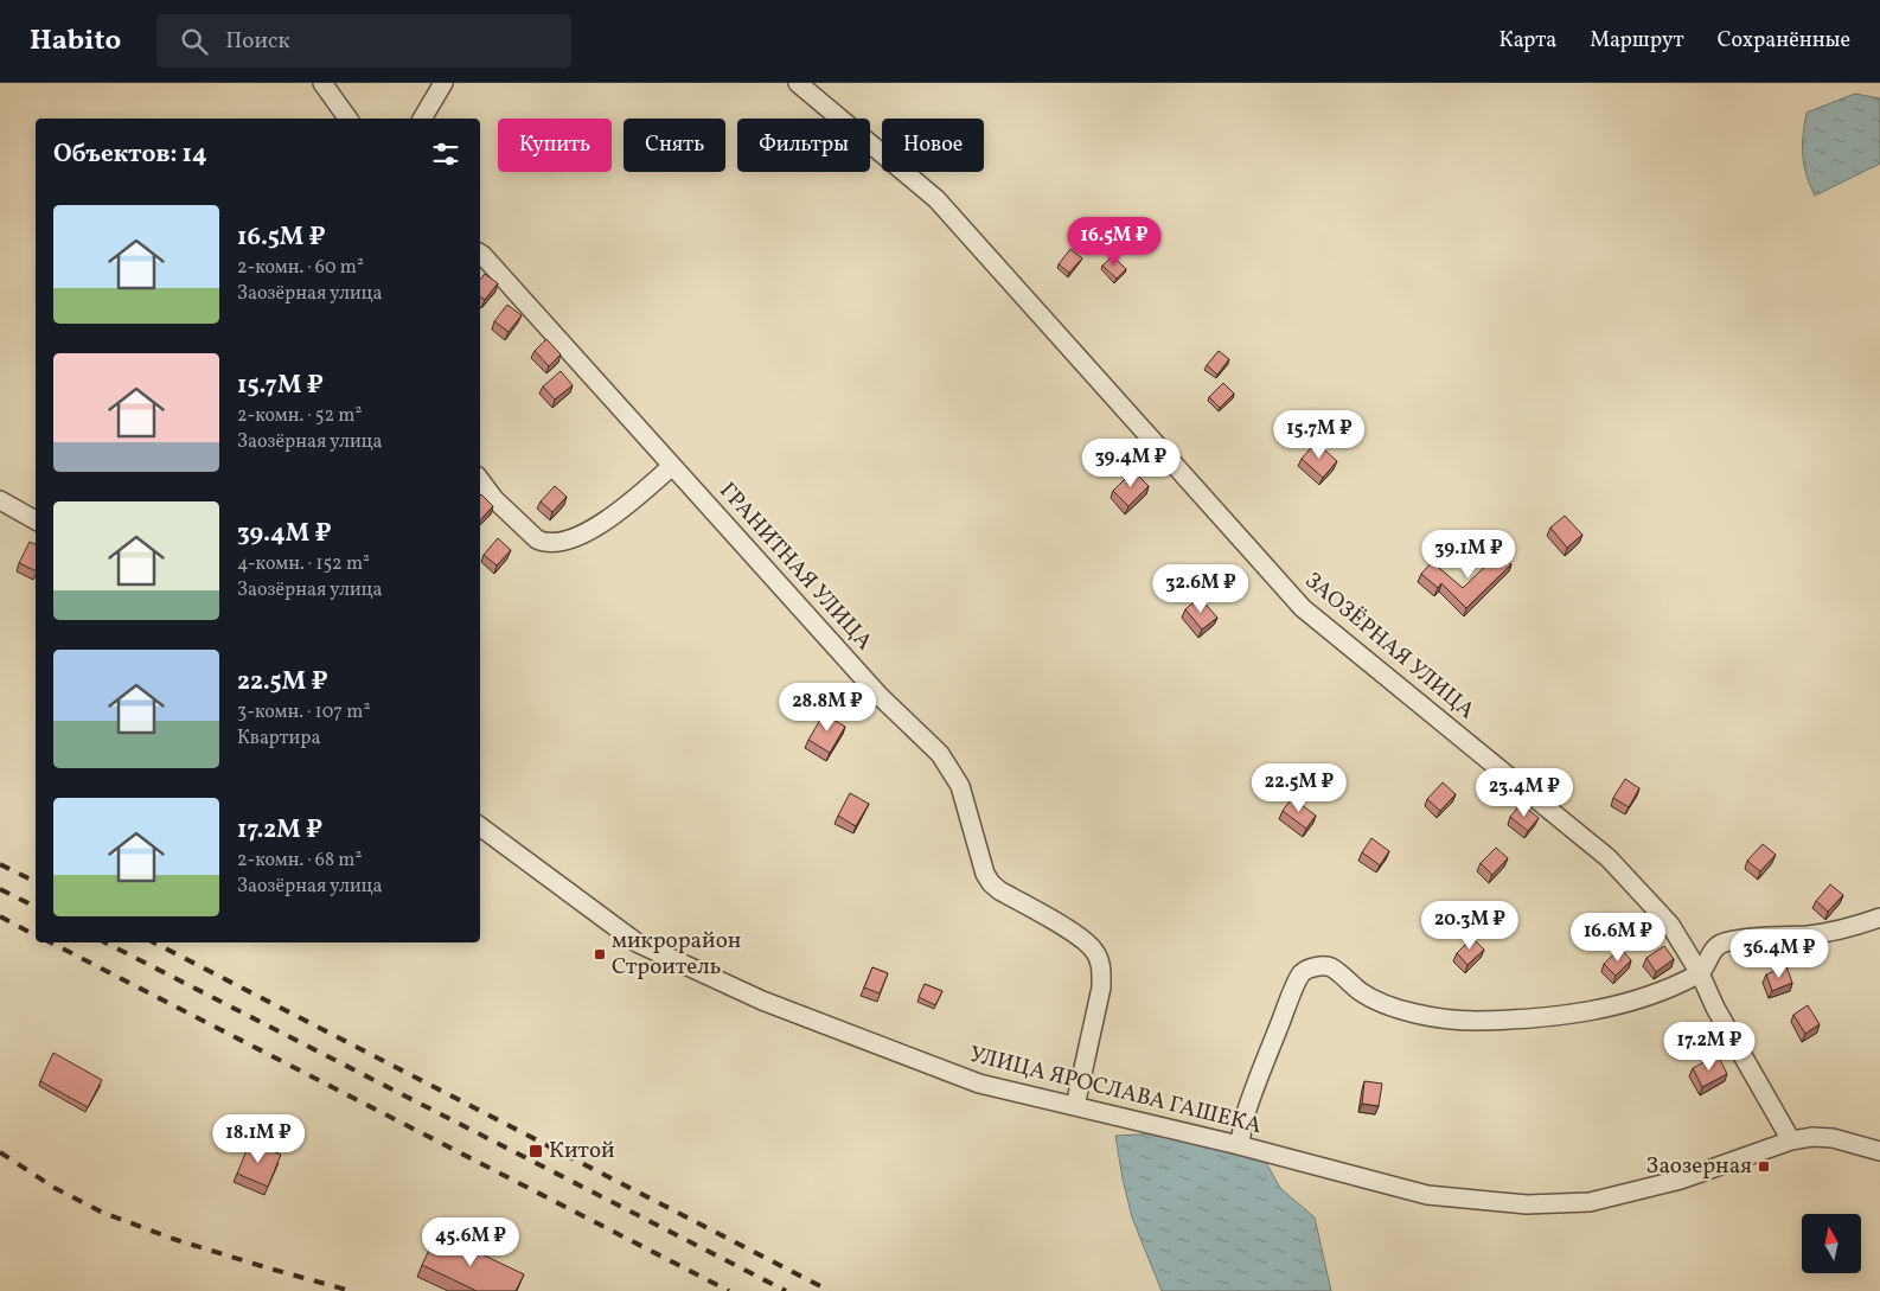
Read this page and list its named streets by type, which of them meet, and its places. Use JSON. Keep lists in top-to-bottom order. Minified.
{"streets":{"street":["ГРАНИТНАЯ УЛИЦА","ЗАОЗЁРНАЯ УЛИЦА","УЛИЦА ЯРОСЛАВА ГАШЕКА"]},"crossings":[["ГРАНИТНАЯ УЛИЦА","УЛИЦА ЯРОСЛАВА ГАШЕКА"],["ЗАОЗЁРНАЯ УЛИЦА","УЛИЦА ЯРОСЛАВА ГАШЕКА"]],"places":{"transit":["микрорайон Строитель","Китой","Заозерная"]},"north":"top","page":{"header":"Habito","search":"Поиск","nav":["Карта","Маршрут","Сохранённые"],"chip":["Купить","Снять","Фильтры","Новое"],"heading":"Объектов: 14","list":[{"name":"16.5M ₽","note":"2-комн. · 60 m² · Заозёрная улица"},{"name":"15.7M ₽","note":"2-комн. · 52 m² · Заозёрная улица"},{"name":"39.4M ₽","note":"4-комн. · 152 m² · Заозёрная улица"},{"name":"22.5M ₽","note":"3-комн. · 107 m² · Квартира"},{"name":"17.2M ₽","note":"2-комн. · 68 m² · Заозёрная улица"}],"price":["16.5M ₽","15.7M ₽","39.4M ₽","39.1M ₽","32.6M ₽","28.8M ₽","22.5M ₽","23.4M ₽","20.3M ₽","16.6M ₽","36.4M ₽","17.2M ₽","18.1M ₽","45.6M ₽"]}}
